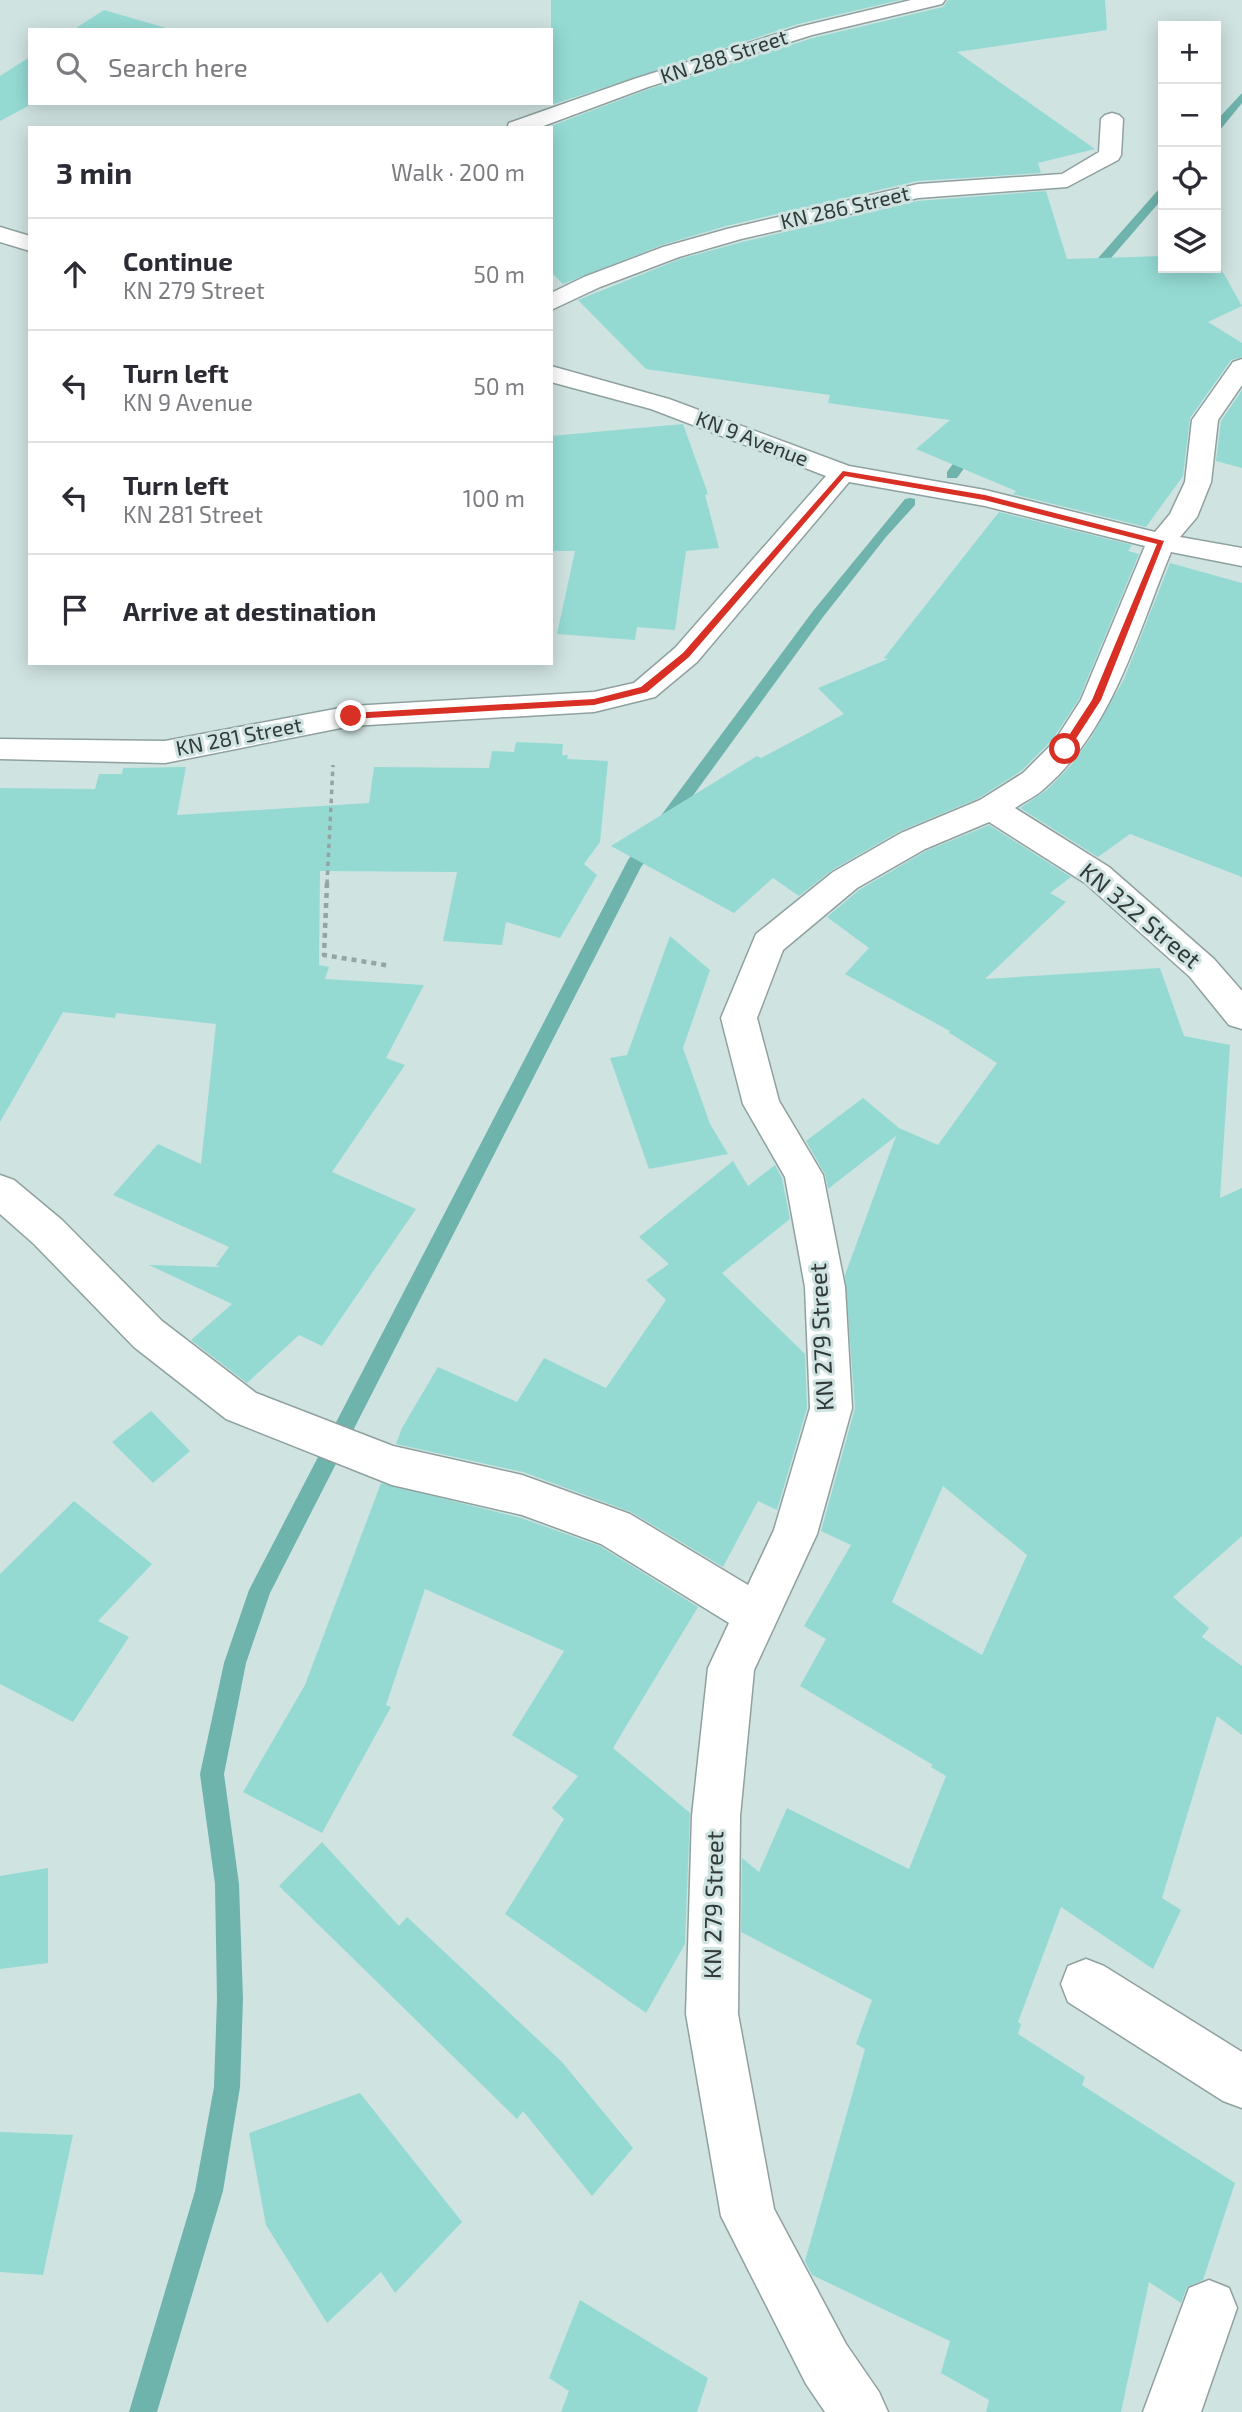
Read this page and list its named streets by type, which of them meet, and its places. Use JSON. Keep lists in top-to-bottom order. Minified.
{"streets":{"street":["KN 288 Street","KN 286 Street","KN 9 Avenue","KN 281 Street","KN 322 Street","KN 279 Street"]},"crossings":[["KN 9 Avenue","KN 281 Street"],["KN 9 Avenue","KN 279 Street"],["KN 322 Street","KN 279 Street"]],"page":{"map_buttons":["+","−"],"search":"Search here","heading":["3 min","Walk · 200 m"],"list":[["Continue","KN 279 Street","50 m"],["Turn left","KN 9 Avenue","50 m"],["Turn left","KN 281 Street","100 m"],"Arrive at destination"]}}
